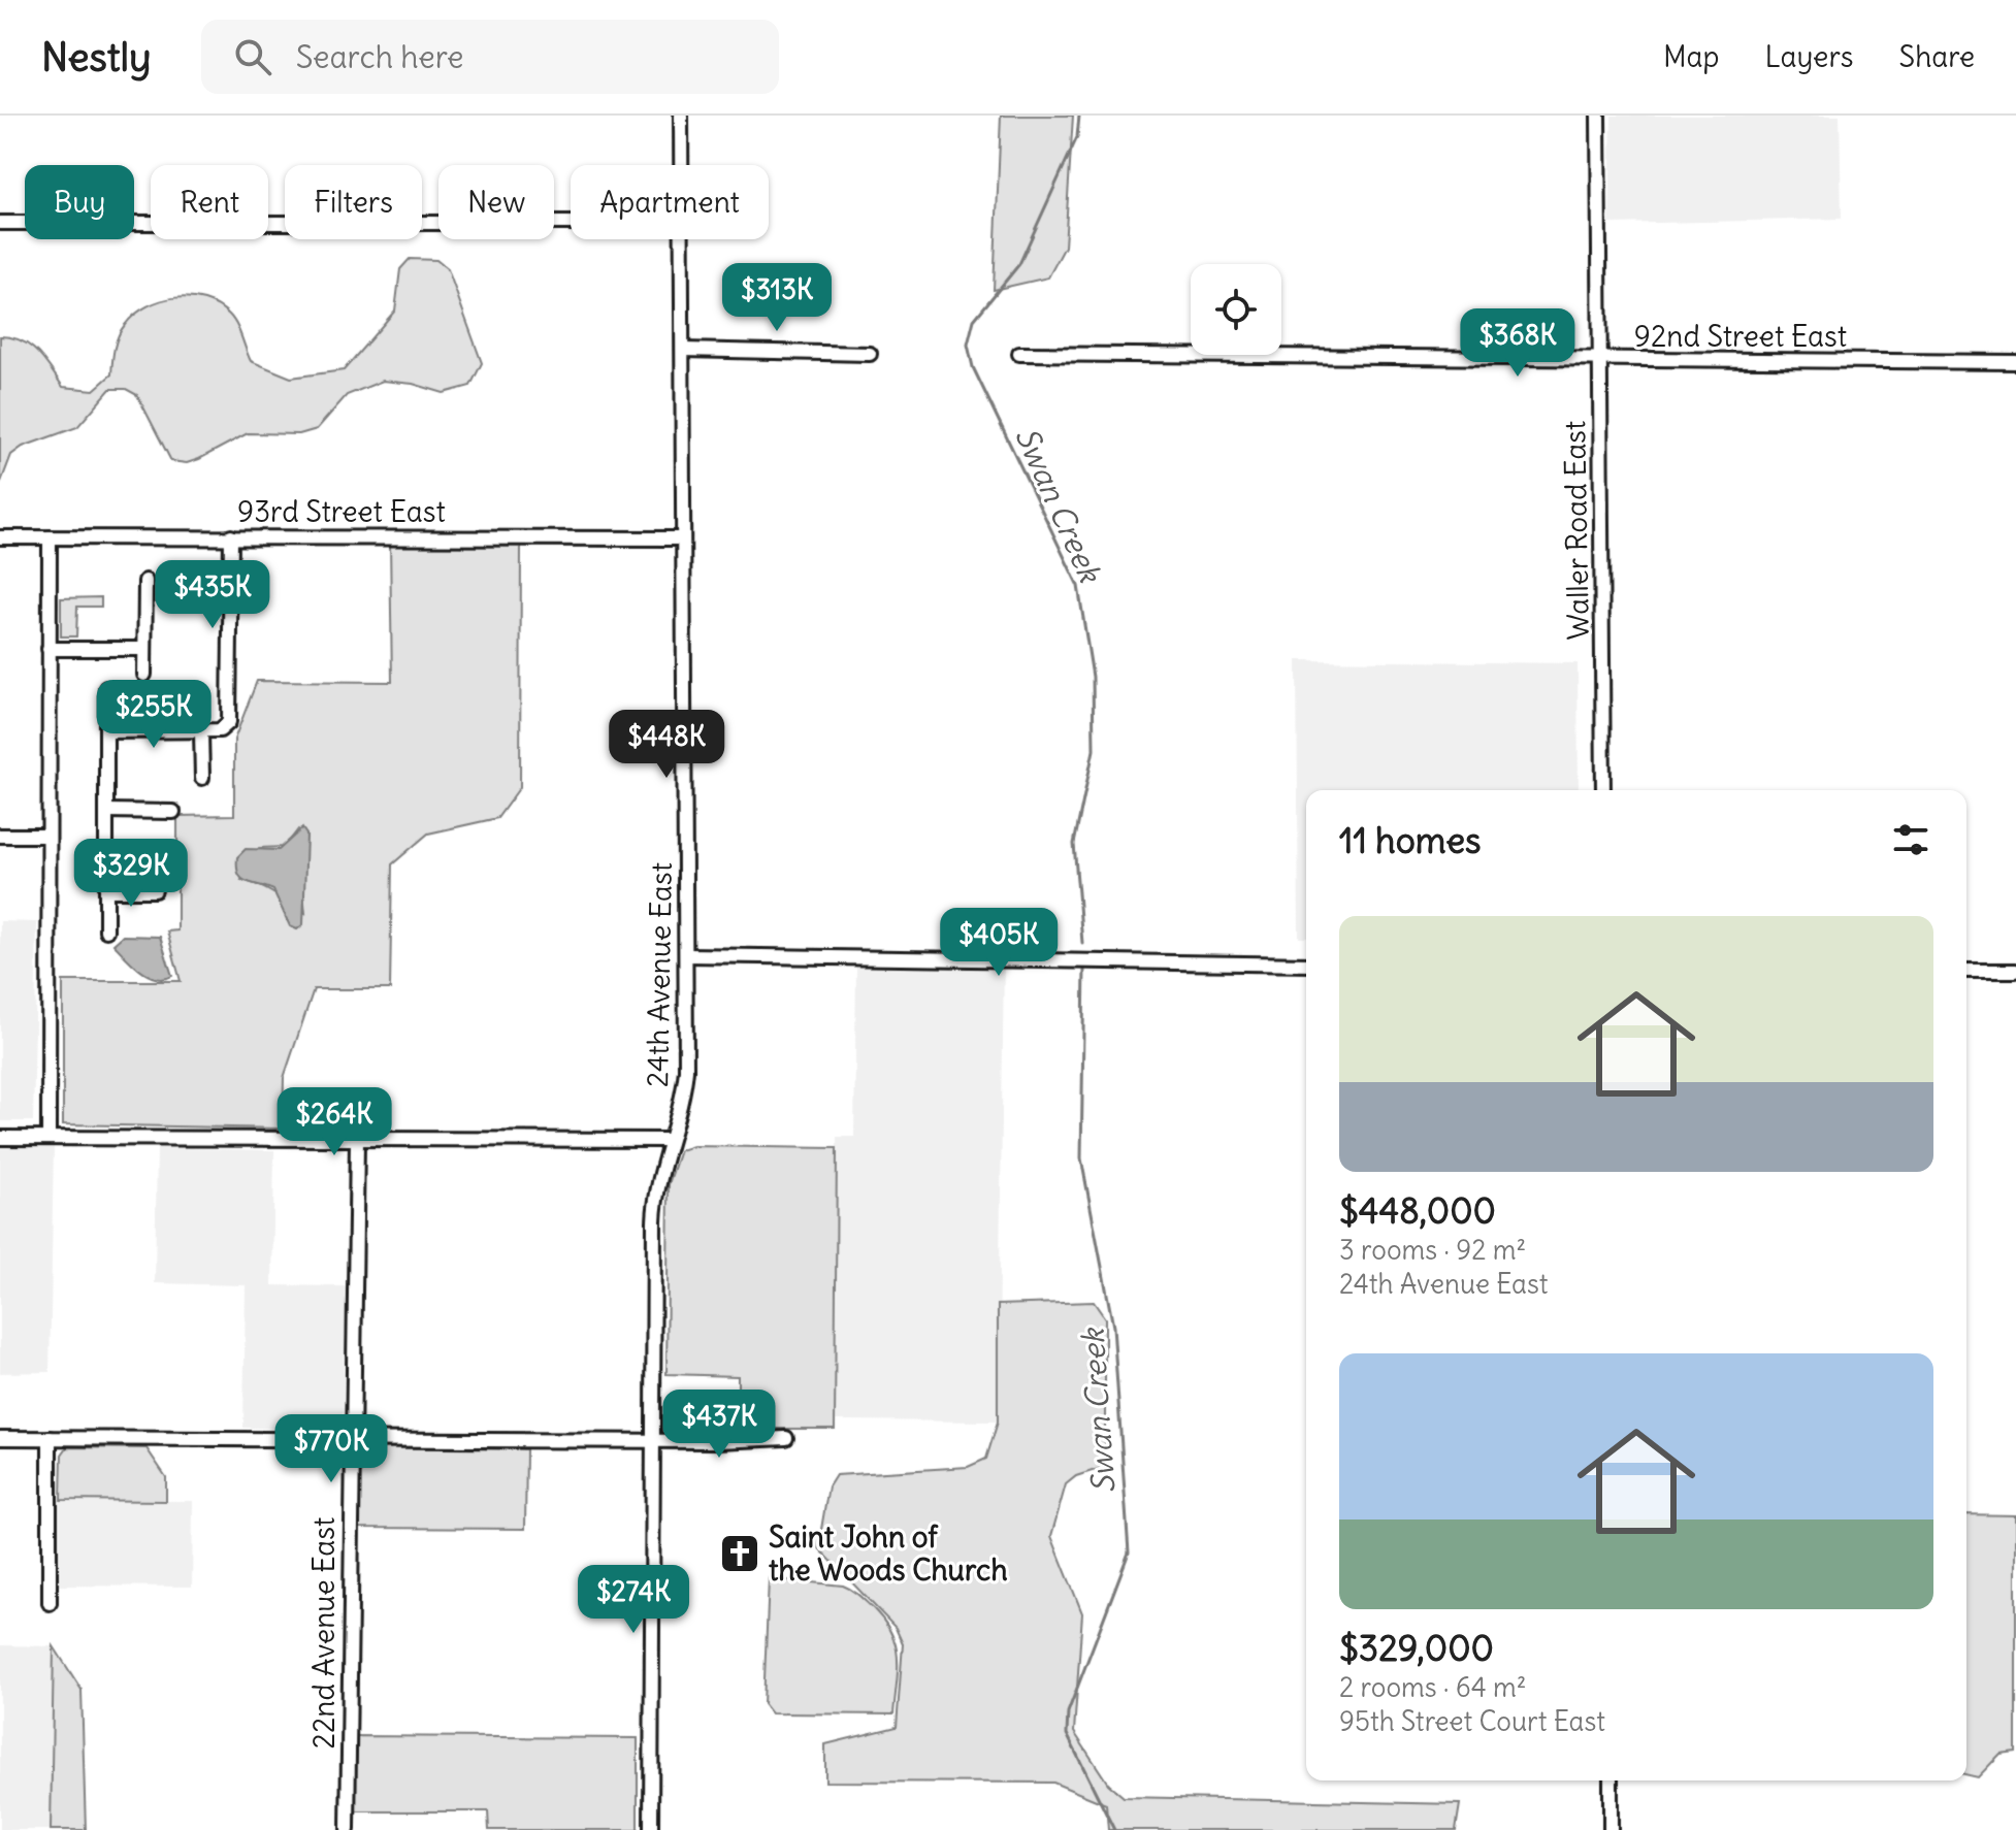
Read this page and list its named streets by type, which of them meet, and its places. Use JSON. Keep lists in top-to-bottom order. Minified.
{"streets":{"street":["92nd Street East","93rd Street East","Waller Road East","24th Avenue East","22nd Avenue East"]},"crossings":[["92nd Street East","Waller Road East"],["93rd Street East","24th Avenue East"]],"water":["Swan Creek"],"places":{"church":["Saint John of the Woods Church"]},"page":{"header":"Nestly","search":"Search here","nav":["Map","Layers","Share"],"chip":["Buy","Rent","Filters","New","Apartment"],"price":["$313K","$368K","$435K","$255K","$448K","$329K","$405K","$264K","$437K","$770K","$274K"],"heading":"11 homes","list":[{"name":"$448,000","note":"3 rooms · 92 m² · 24th Avenue East"},{"name":"$329,000","note":"2 rooms · 64 m² · 95th Street Court East"}]}}
